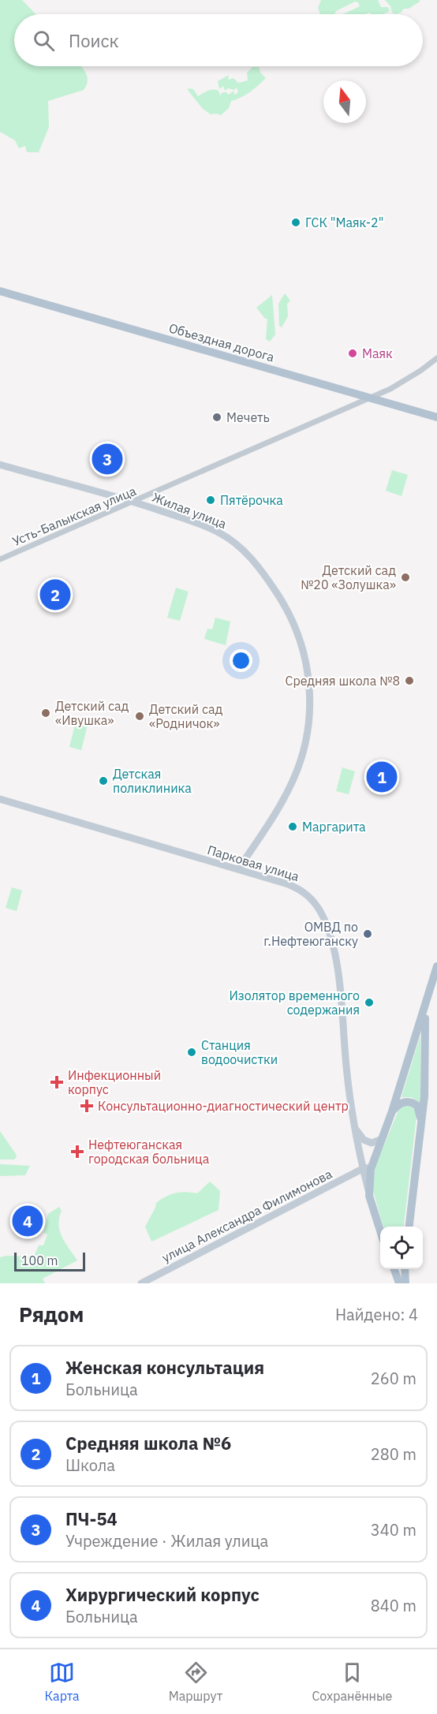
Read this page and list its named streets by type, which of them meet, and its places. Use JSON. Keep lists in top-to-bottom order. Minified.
{"streets":{"main road":["Объездная дорога","Жилая улица","Парковая улица","улица Александра Филимонова"],"street":["Усть-Балыкская улица"]},"crossings":[["Объездная дорога","Усть-Балыкская улица"],["Жилая улица","Усть-Балыкская улица"],["Жилая улица","Парковая улица"],["Парковая улица","улица Александра Филимонова"]],"places":{"other":["ГСК \"Маяк-2\"","Маяк","Мечеть","Пятёрочка","Детский сад №20 «Золушка»","Средняя школа №8","Детский сад «Ивушка»","Детский сад «Родничок»","Детская поликлиника","Маргарита","ОМВД по г.Нефтеюганску","Изолятор временного содержания","Станция водоочистки"],"health":["Инфекционный корпус","Консультационно-диагностический центр","Нефтеюганская городская больница"]},"scale_bar":"100 m","north":"top","page":{"search":"Поиск","pins":["3","2","1","4"],"scale":"100 m","heading":["Рядом","Найдено: 4"],"list":[{"mark":"1","name":"Женская консультация","note":"Больница","value":"260 m"},{"mark":"2","name":"Средняя школа №6","note":"Школа","value":"280 m"},{"mark":"3","name":"ПЧ-54","note":"Учреждение · Жилая улица","value":"340 m"},{"mark":"4","name":"Хирургический корпус","note":"Больница","value":"840 m"}],"nav":["Карта","Маршрут","Сохранённые"]}}
